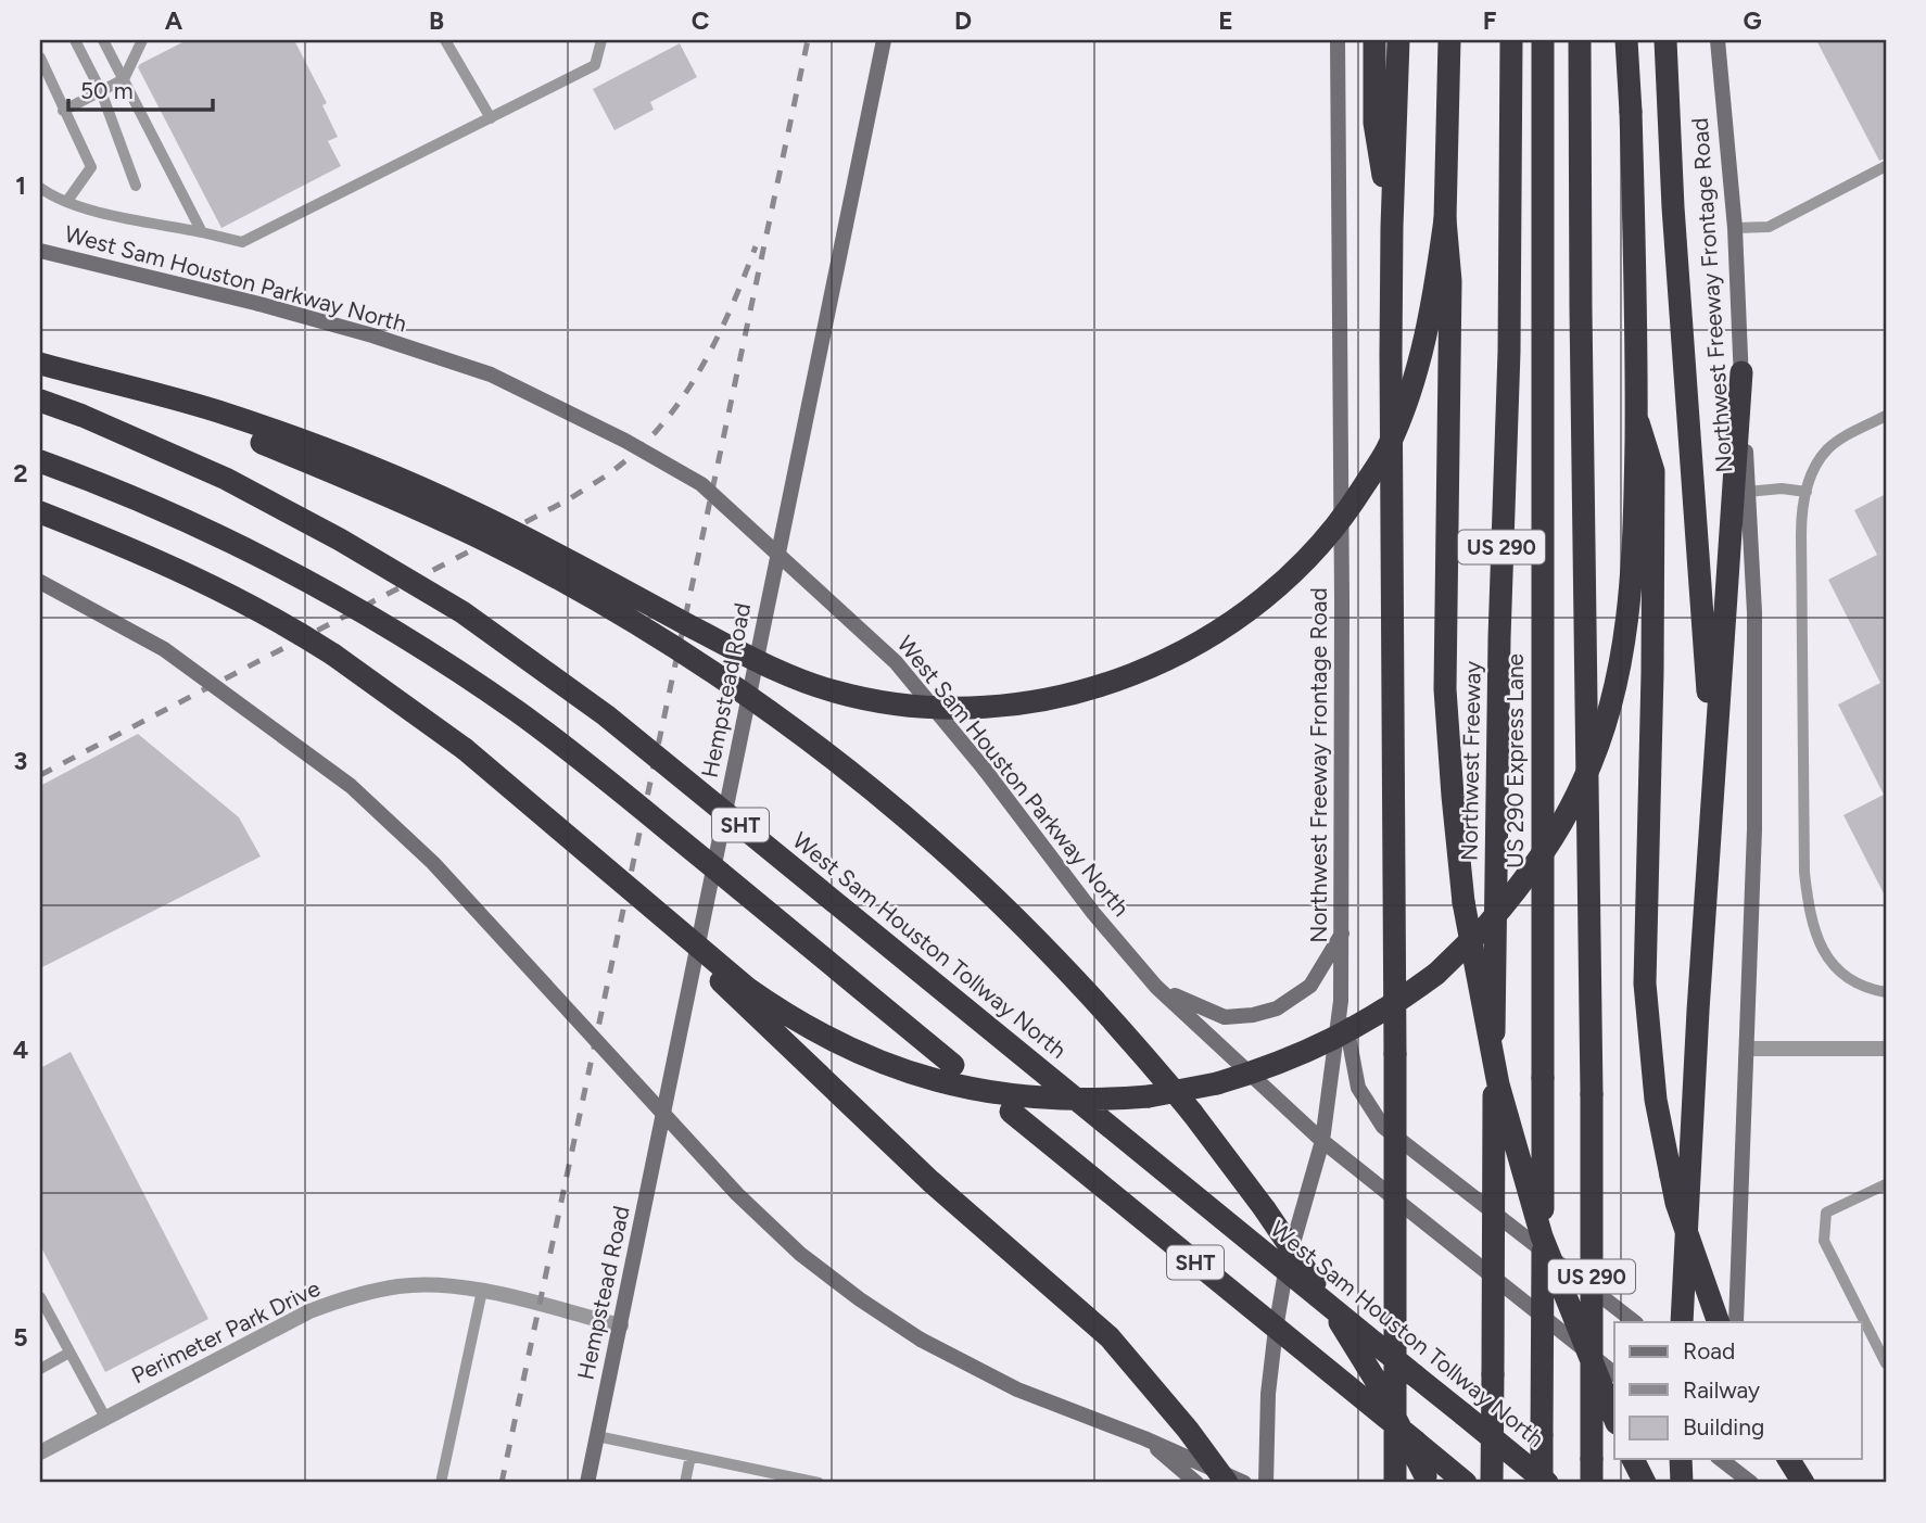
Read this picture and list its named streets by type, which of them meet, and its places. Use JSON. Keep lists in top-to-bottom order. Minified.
{"streets":{"highway":["US 290","Northwest Freeway","US 290 Express Lane","SHT","West Sam Houston Tollway North"],"main road":["West Sam Houston Parkway North","Northwest Freeway Frontage Road","Hempstead Road"],"street":["Perimeter Park Drive"]},"crossings":[["West Sam Houston Parkway North","Northwest Freeway Frontage Road"],["Hempstead Road","Perimeter Park Drive"],["US 290 Express Lane","West Sam Houston Tollway North"]],"legend":["Road","Railway","Building"],"scale_bar":"50 m","grid":{"columns":["A","B","C","D","E","F","G"],"rows":["1","2","3","4","5"]}}
